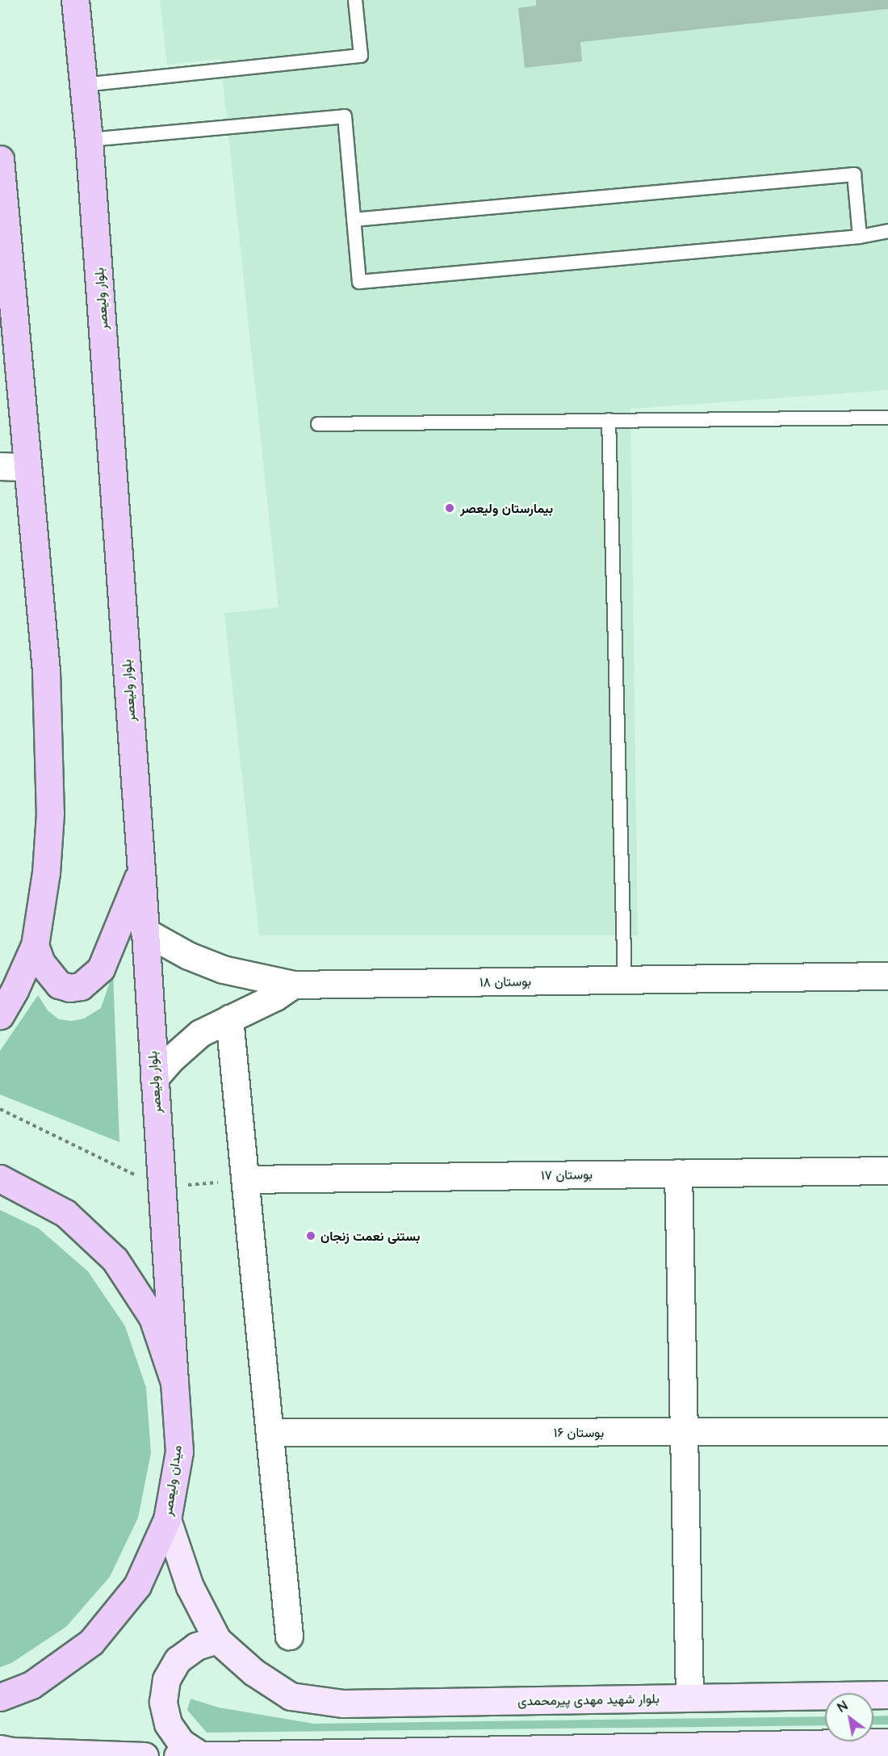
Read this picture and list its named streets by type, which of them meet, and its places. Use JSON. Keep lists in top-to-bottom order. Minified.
{"streets":{"main road":["بلوار ولیعصر","میدان ولیعصر","بلوار شهید مهدی پیرمحمدی"],"street":["بوستان ۱۸","بوستان ۱۷","بوستان ۱۶"]},"crossings":[["بلوار ولیعصر","بوستان ۱۸"],["بلوار ولیعصر","میدان ولیعصر"]],"places":["بیمارستان ولیعصر","بستنی نعمت زنجان"],"north":"top left"}
